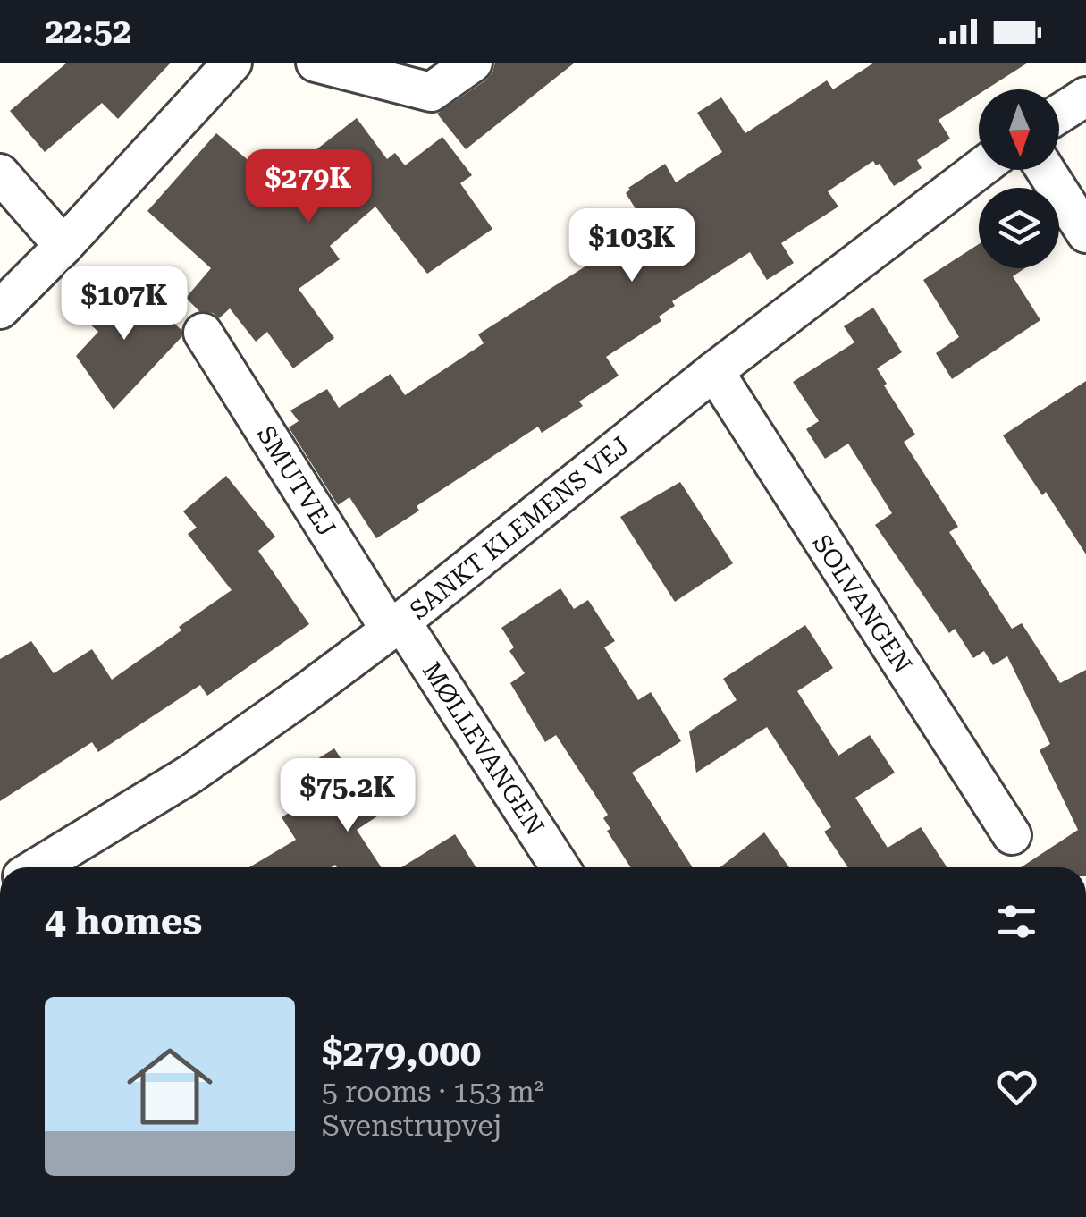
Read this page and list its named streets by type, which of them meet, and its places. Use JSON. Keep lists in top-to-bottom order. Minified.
{"streets":{"street":["SMUTVEJ","SANKT KLEMENS VEJ","SOLVANGEN","MØLLEVANGEN"]},"crossings":[["SMUTVEJ","SANKT KLEMENS VEJ"],["SMUTVEJ","MØLLEVANGEN"],["SANKT KLEMENS VEJ","SOLVANGEN"],["SANKT KLEMENS VEJ","MØLLEVANGEN"]],"north":"bottom","page":{"status":"22:52","price":["$279K","$103K","$107K","$75.2K"],"heading":"4 homes","list":[{"name":"$279,000","note":"5 rooms · 153 m² · Svenstrupvej"}]}}
